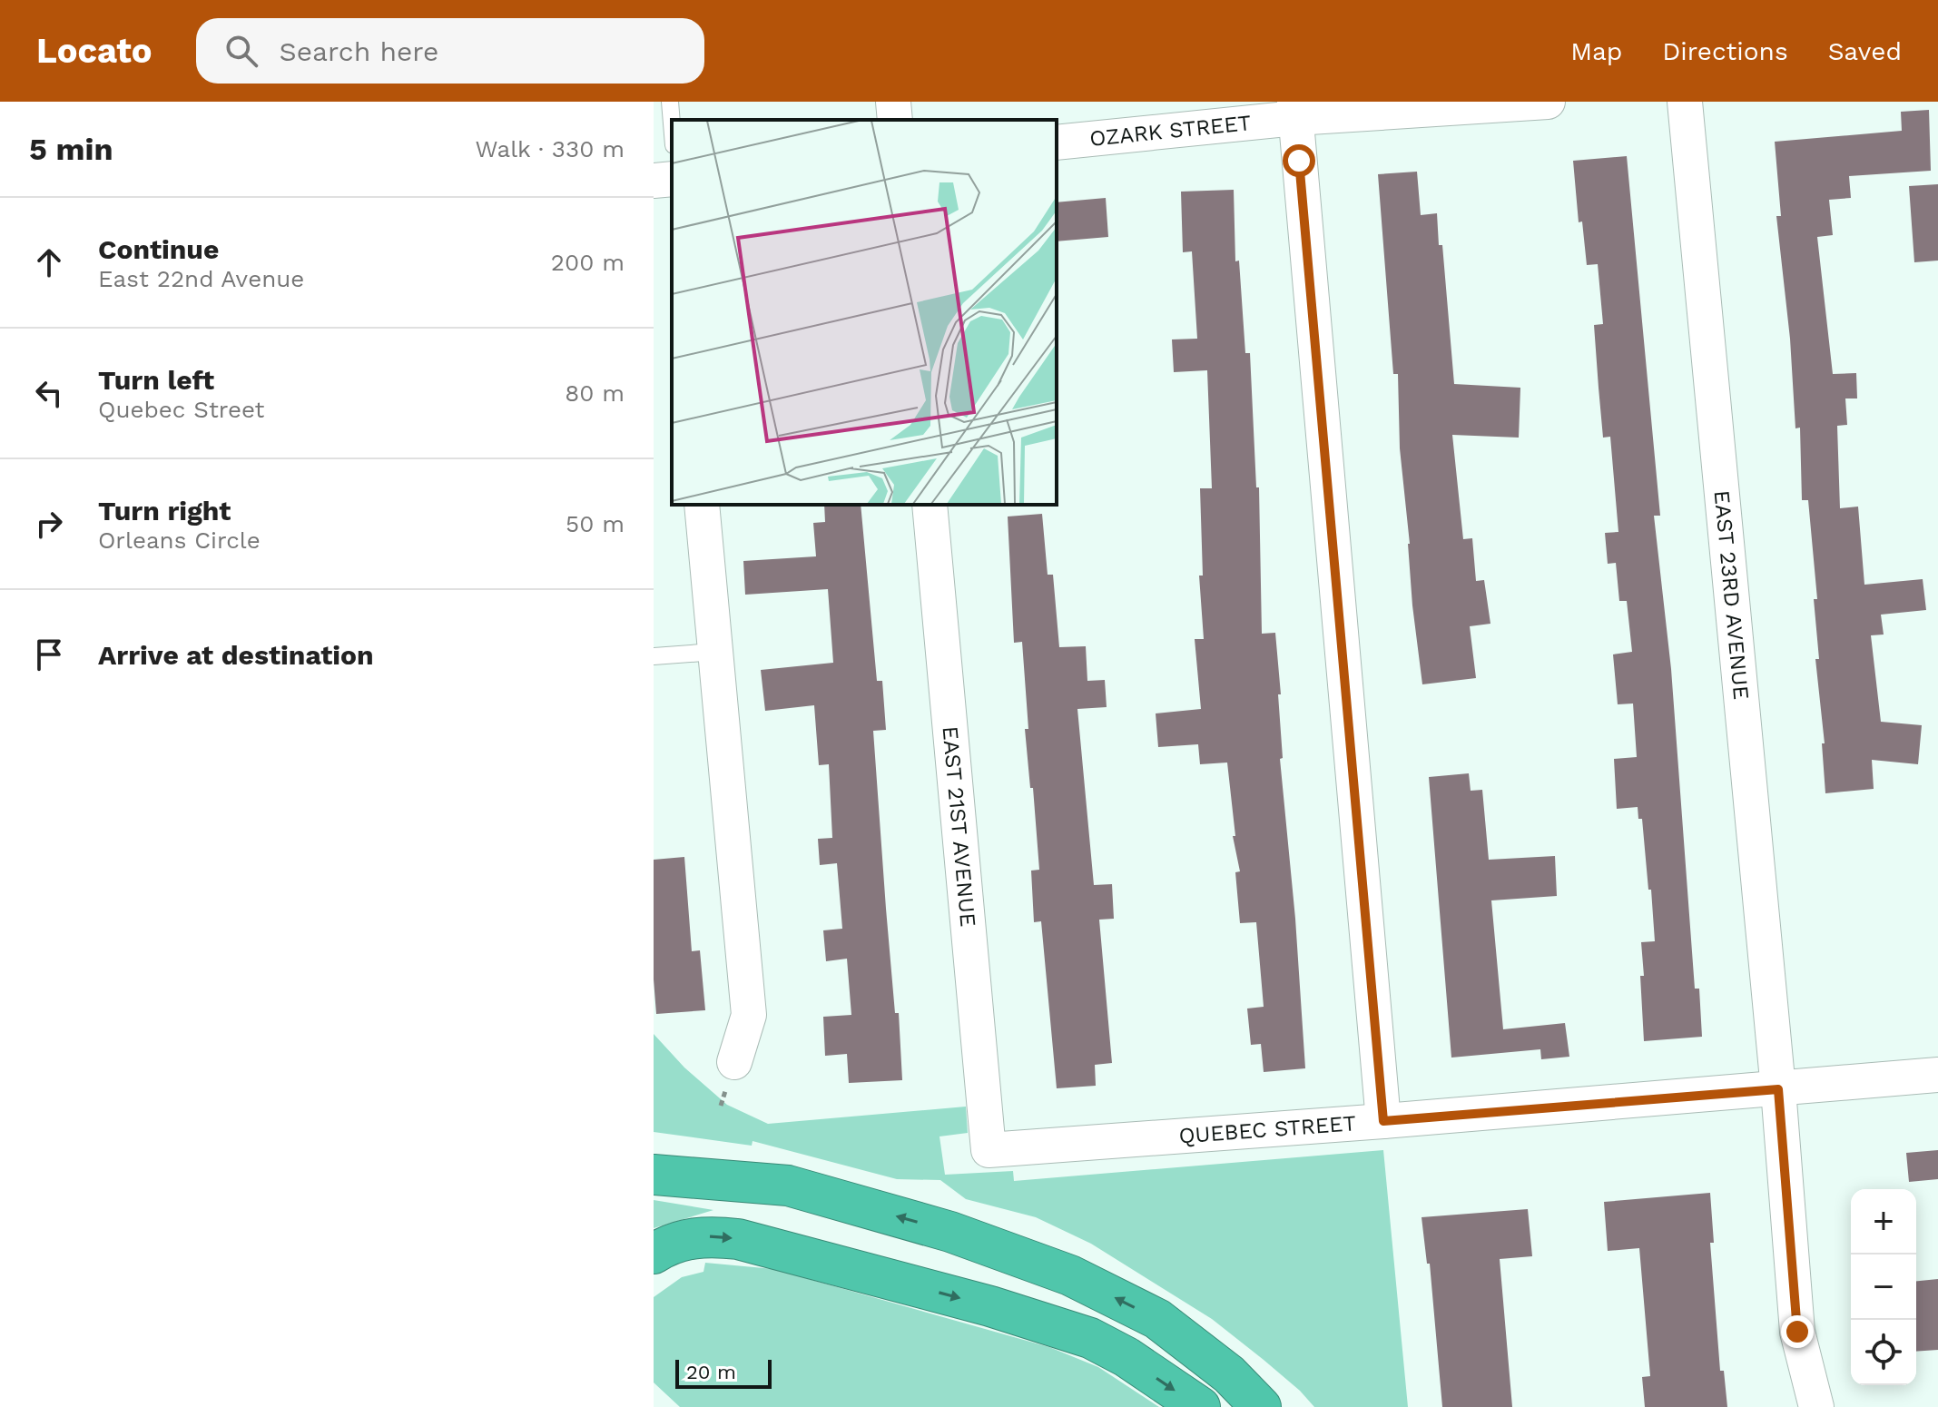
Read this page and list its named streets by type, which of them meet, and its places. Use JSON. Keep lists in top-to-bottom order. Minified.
{"streets":{"street":["OZARK STREET","EAST 23RD AVENUE","EAST 21ST AVENUE","QUEBEC STREET"]},"crossings":[["EAST 23RD AVENUE","QUEBEC STREET"],["EAST 21ST AVENUE","QUEBEC STREET"]],"scale_bar":"20 m","page":{"header":"Locato","search":"Search here","nav":["Map","Directions","Saved"],"heading":["5 min","Walk · 330 m"],"list":[["Continue","East 22nd Avenue","200 m"],["Turn left","Quebec Street","80 m"],["Turn right","Orleans Circle","50 m"],"Arrive at destination"],"map_buttons":["+","−"],"scale":"20 m"}}
